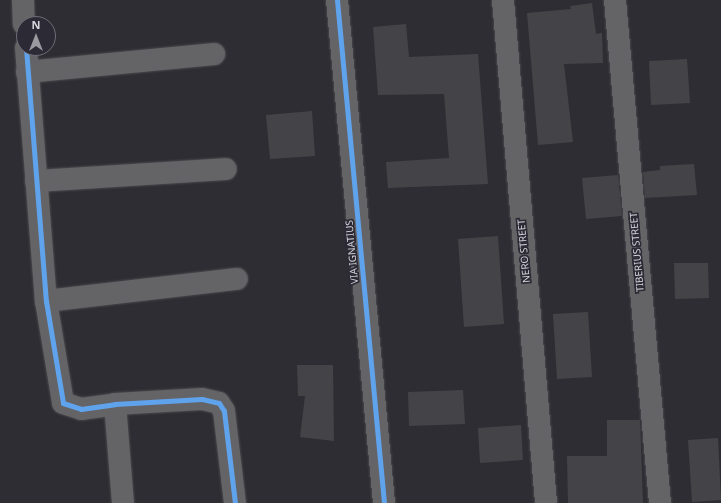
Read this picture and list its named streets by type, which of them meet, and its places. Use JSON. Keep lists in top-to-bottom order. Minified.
{"streets":{"street":["NERO STREET","VIA IGNATIUS","TIBERIUS STREET"]},"north":"top"}
